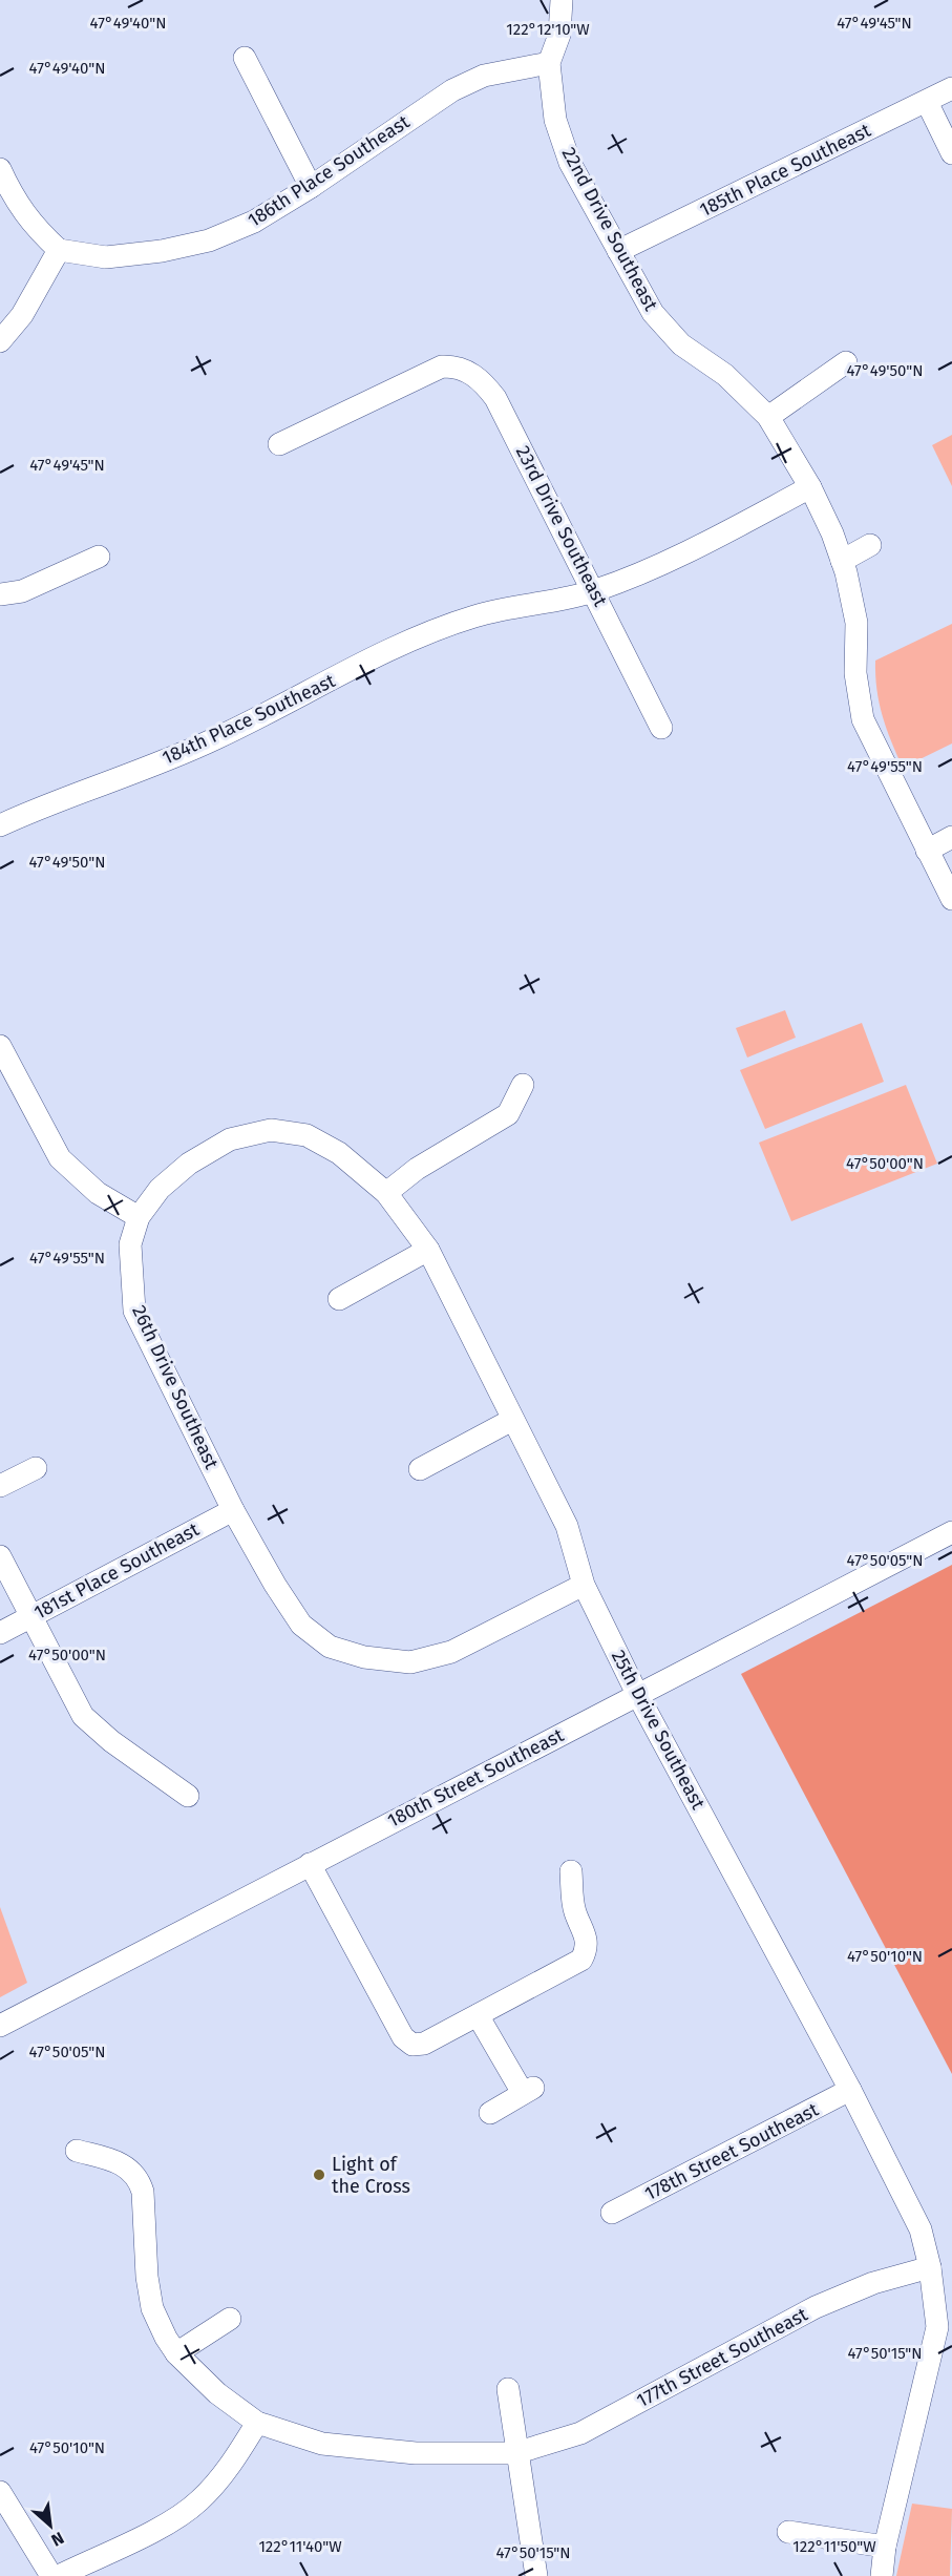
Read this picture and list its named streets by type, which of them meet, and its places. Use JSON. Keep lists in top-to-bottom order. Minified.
{"streets":{"street":["185th Place Southeast","186th Place Southeast","22nd Drive Southeast","23rd Drive Southeast","184th Place Southeast","26th Drive Southeast","181st Place Southeast","25th Drive Southeast","180th Street Southeast","178th Street Southeast","177th Street Southeast"]},"crossings":[["185th Place Southeast","22nd Drive Southeast"],["186th Place Southeast","22nd Drive Southeast"],["22nd Drive Southeast","184th Place Southeast"],["23rd Drive Southeast","184th Place Southeast"],["26th Drive Southeast","181st Place Southeast"],["26th Drive Southeast","25th Drive Southeast"],["25th Drive Southeast","180th Street Southeast"],["25th Drive Southeast","178th Street Southeast"],["25th Drive Southeast","177th Street Southeast"]],"places":["Light of the Cross"],"north":"bottom right","coordinates":["47°49'40\"N","47°49'45\"N","122°12'10\"W","47°49'50\"N","47°49'55\"N","47°50'00\"N","47°50'05\"N","47°50'10\"N","47°50'15\"N","122°11'40\"W","122°11'50\"W"]}
